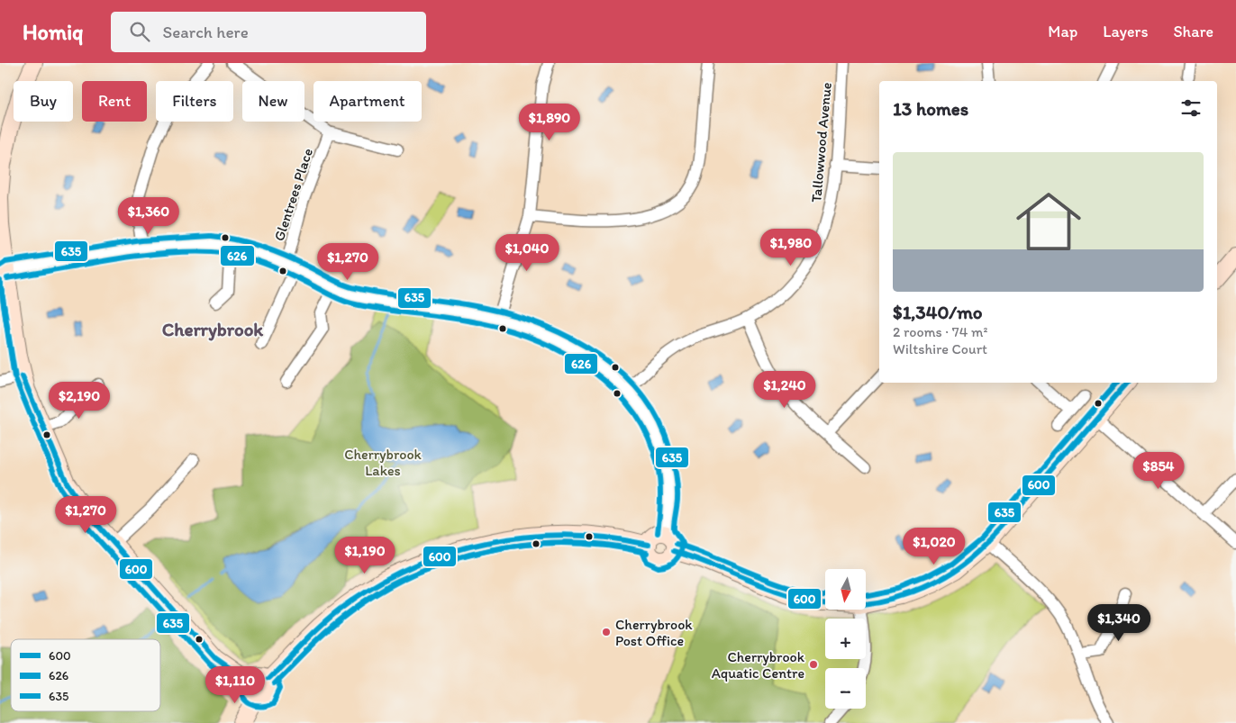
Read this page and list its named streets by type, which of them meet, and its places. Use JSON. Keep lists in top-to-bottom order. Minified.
{"streets":{"street":["Tallowwood Avenue","Glentrees Place"]},"districts":["Cherrybrook"],"parks":["Cherrybrook Lakes"],"places":["Cherrybrook Post Office","Cherrybrook Aquatic Centre"],"lines":["transit line 635","transit line 626","transit line 600"],"legend":["600","626","635"],"north":"bottom","page":{"header":"Homiq","search":"Search here","nav":["Map","Layers","Share"],"chip":["Buy","Rent","Filters","New","Apartment"],"heading":"13 homes","price":["$1,890","$1,360","$1,980","$1,040","$1,270","$1,240","$2,190","$854","$1,270","$1,020","$1,190","$1,340","$1,110"],"list":[{"name":"$1,340/mo","note":"2 rooms · 74 m² · Wiltshire Court"}],"map_buttons":["+","−"]}}
